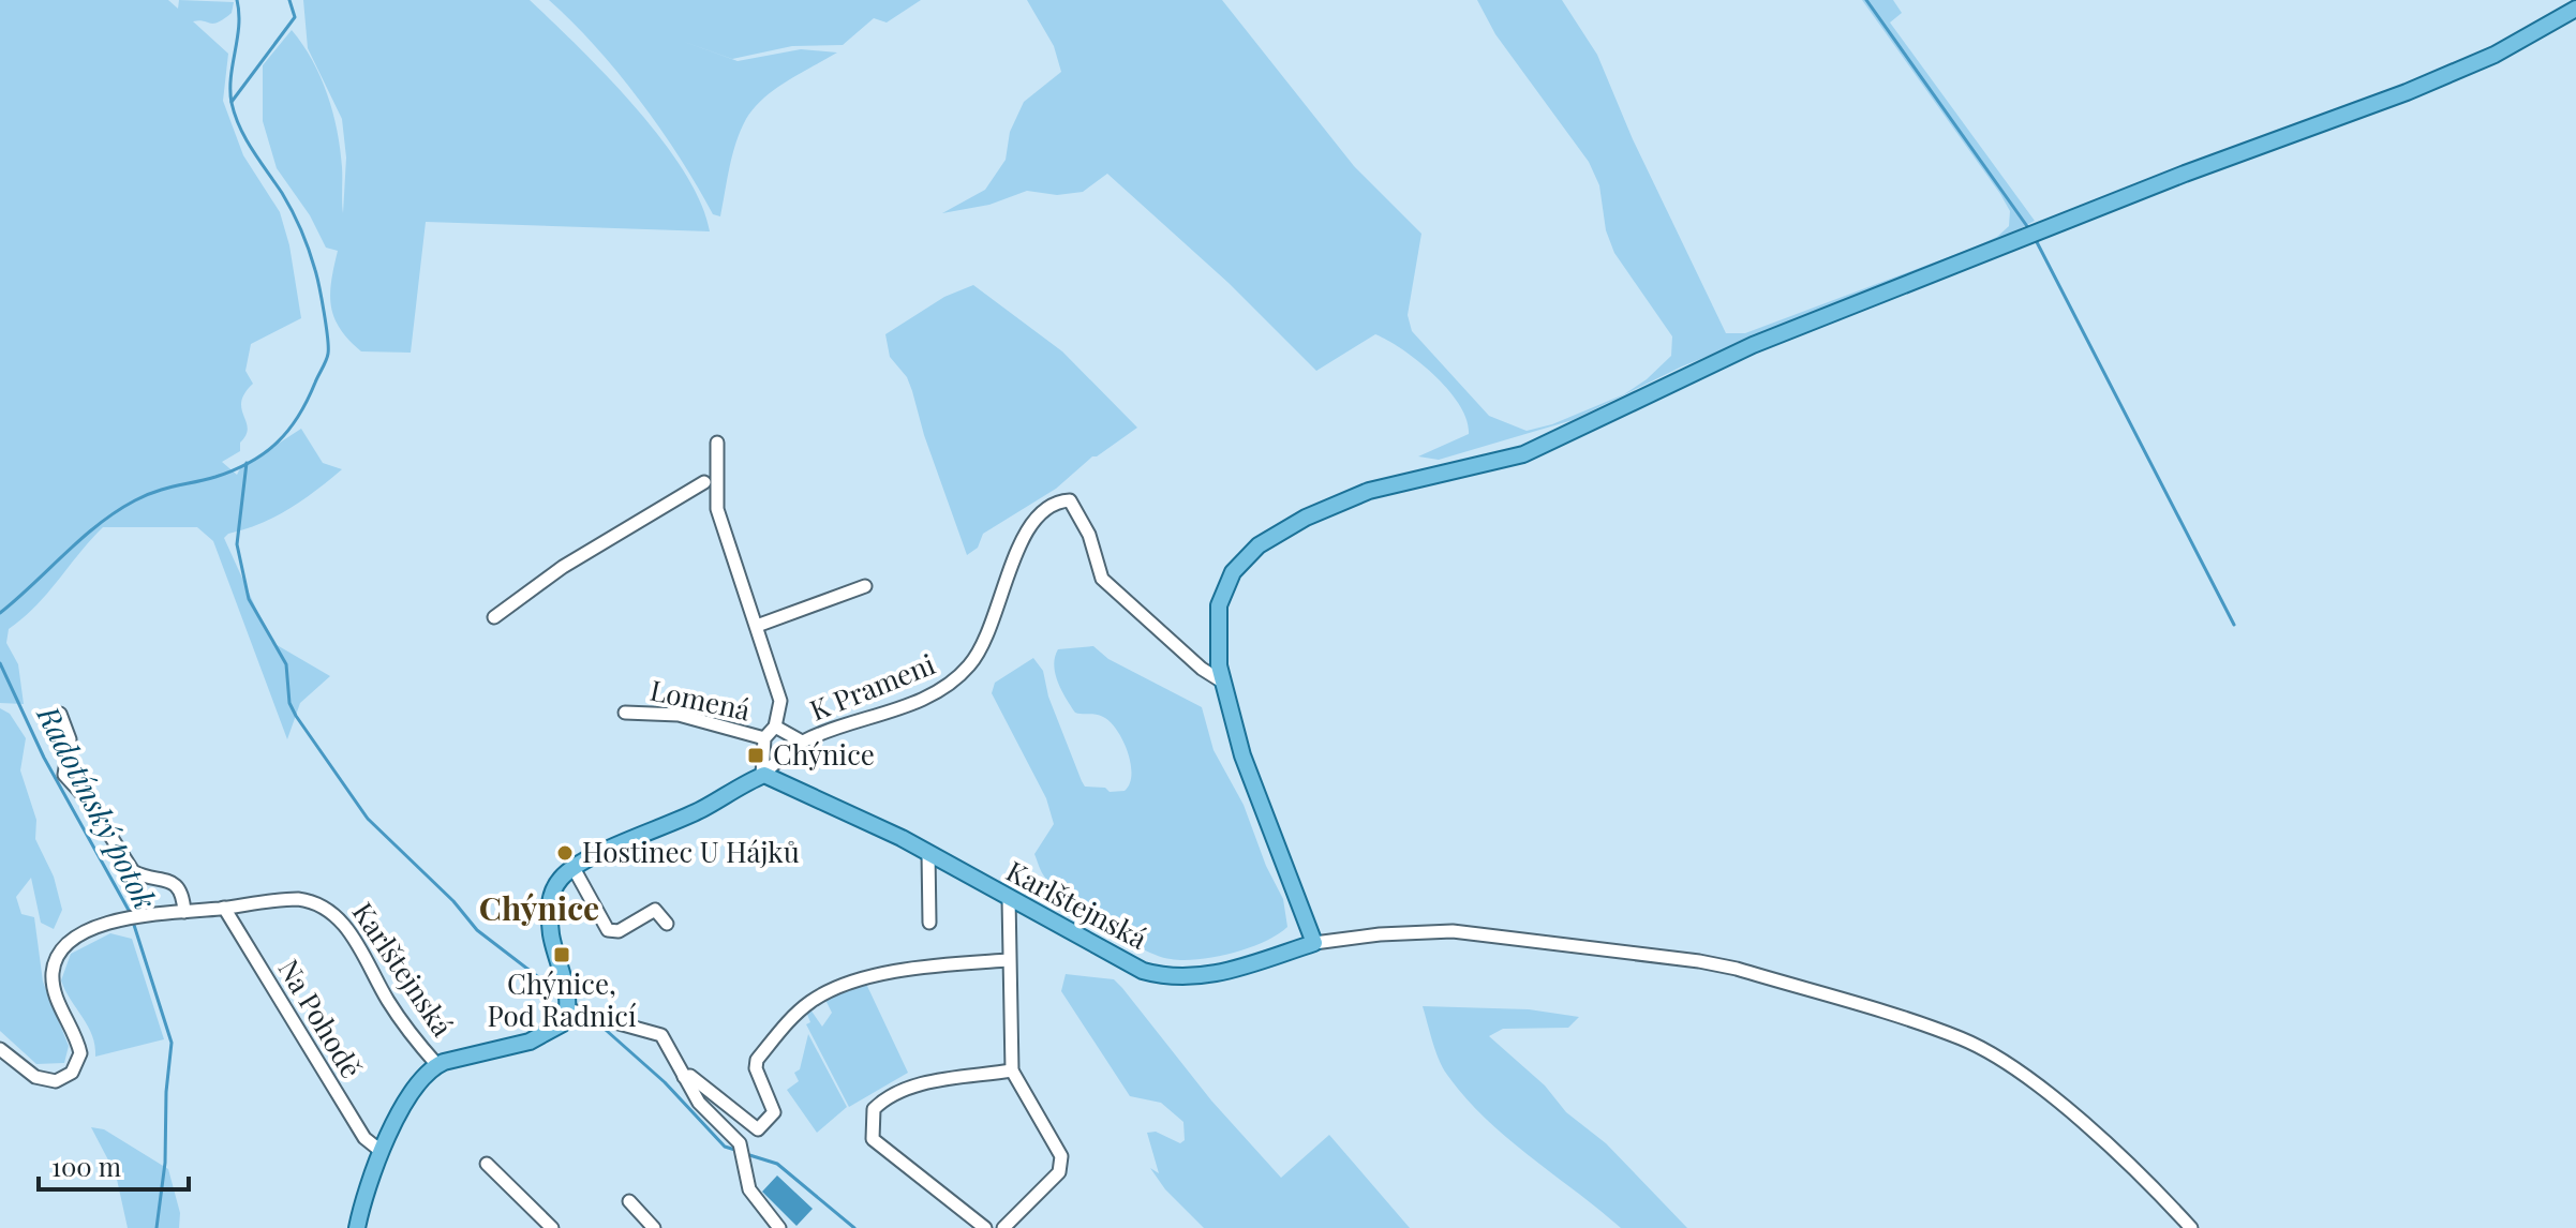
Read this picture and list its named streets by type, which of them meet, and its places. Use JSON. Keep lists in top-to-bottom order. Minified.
{"streets":{"main road":["Karlštejnská"],"street":["K Prameni","Lomená","Na Pohodě"]},"crossings":[["Karlštejnská","Na Pohodě"]],"districts":["Chýnice"],"water":["Radotínský potok"],"places":{"transit":["Chýnice","Chýnice, Pod Radnicí"],"other":["Hostinec U Hájků"]},"scale_bar":"100 m"}
